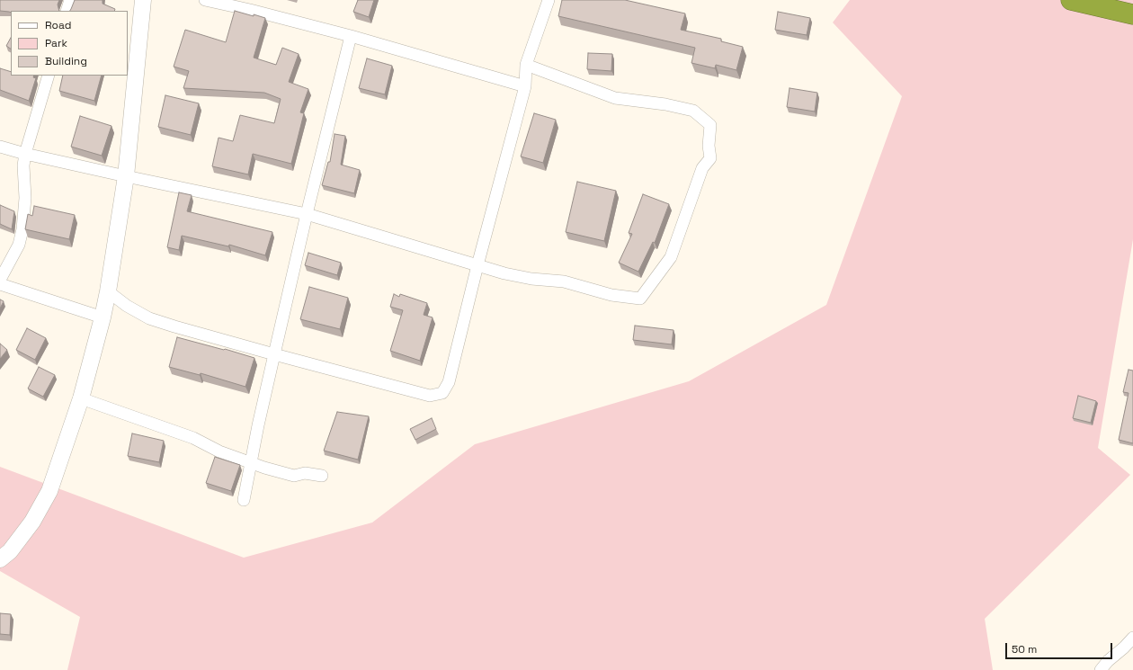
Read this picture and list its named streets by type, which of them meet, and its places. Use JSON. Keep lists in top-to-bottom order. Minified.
{"legend":["Road","Park","Building"],"scale_bar":"50 m"}
